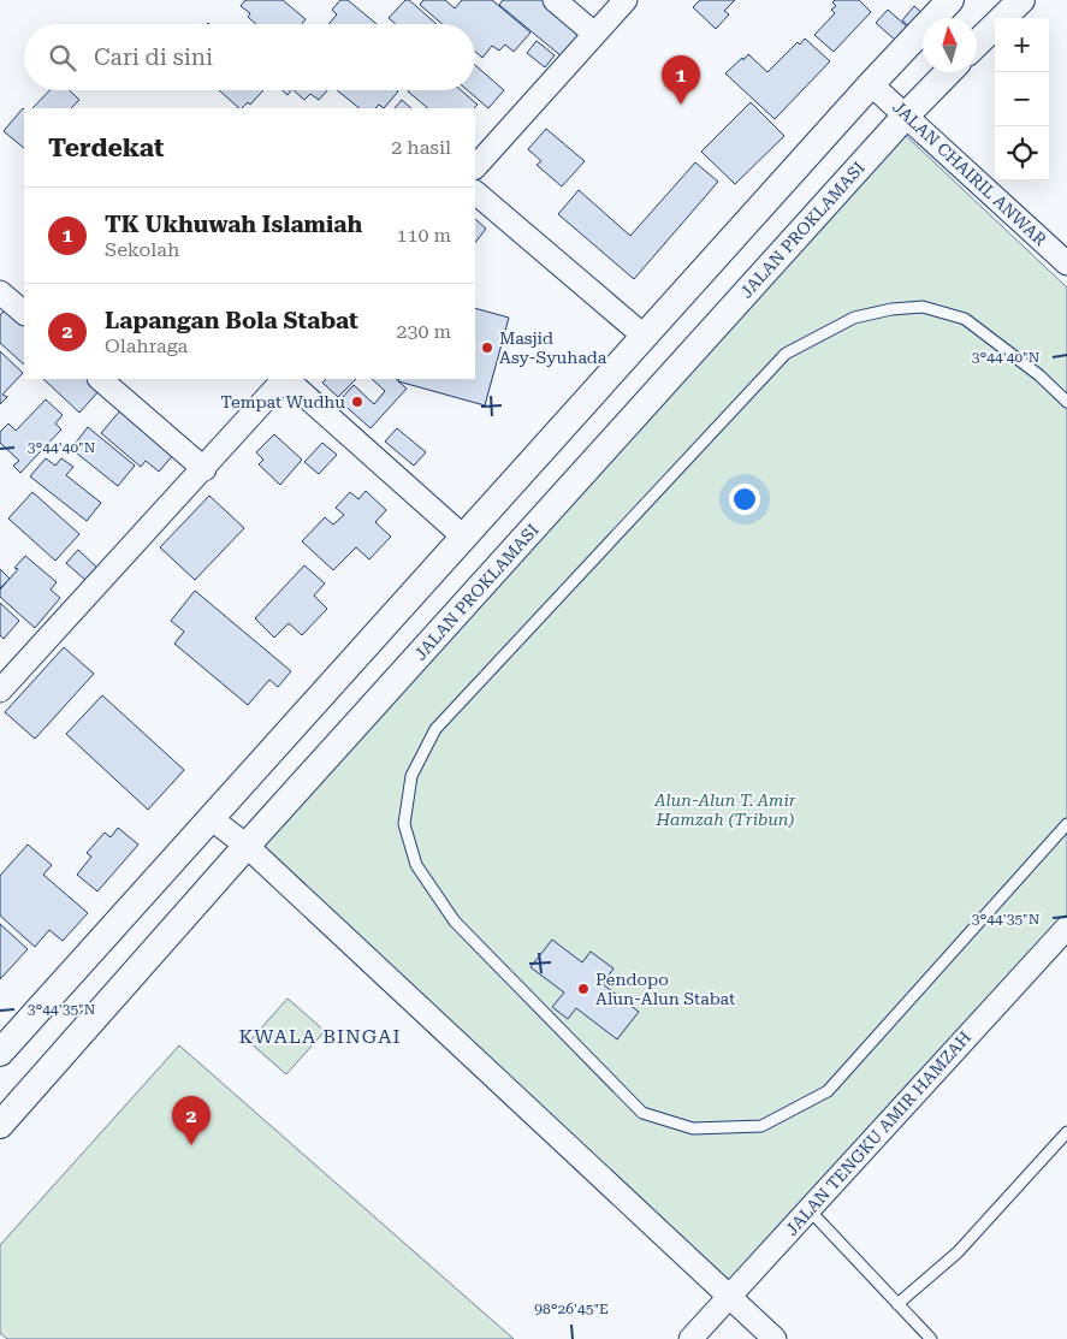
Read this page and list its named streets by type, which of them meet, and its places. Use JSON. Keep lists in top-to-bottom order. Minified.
{"streets":{"street":["JALAN CHAIRIL ANWAR","JALAN PROKLAMASI","JALAN TENGKU AMIR HAMZAH"]},"crossings":[["JALAN CHAIRIL ANWAR","JALAN PROKLAMASI"]],"districts":["KWALA BINGAI"],"parks":["Alun-Alun T. Amir Hamzah (Tribun)"],"places":["Masjid Asy-Syuhada","Tempat Wudhu","Pendopo Alun-Alun Stabat"],"north":"top","page":{"map_buttons":["+","−"],"search":"Cari di sini","pins":["1","2"],"heading":["Terdekat","2 hasil"],"list":[{"mark":"1","name":"TK Ukhuwah Islamiah","note":"Sekolah","value":"110 m"},{"mark":"2","name":"Lapangan Bola Stabat","note":"Olahraga","value":"230 m"}]},"coordinates":["3°44'40\"N","3°44'35\"N","98°26'45\"E"]}
